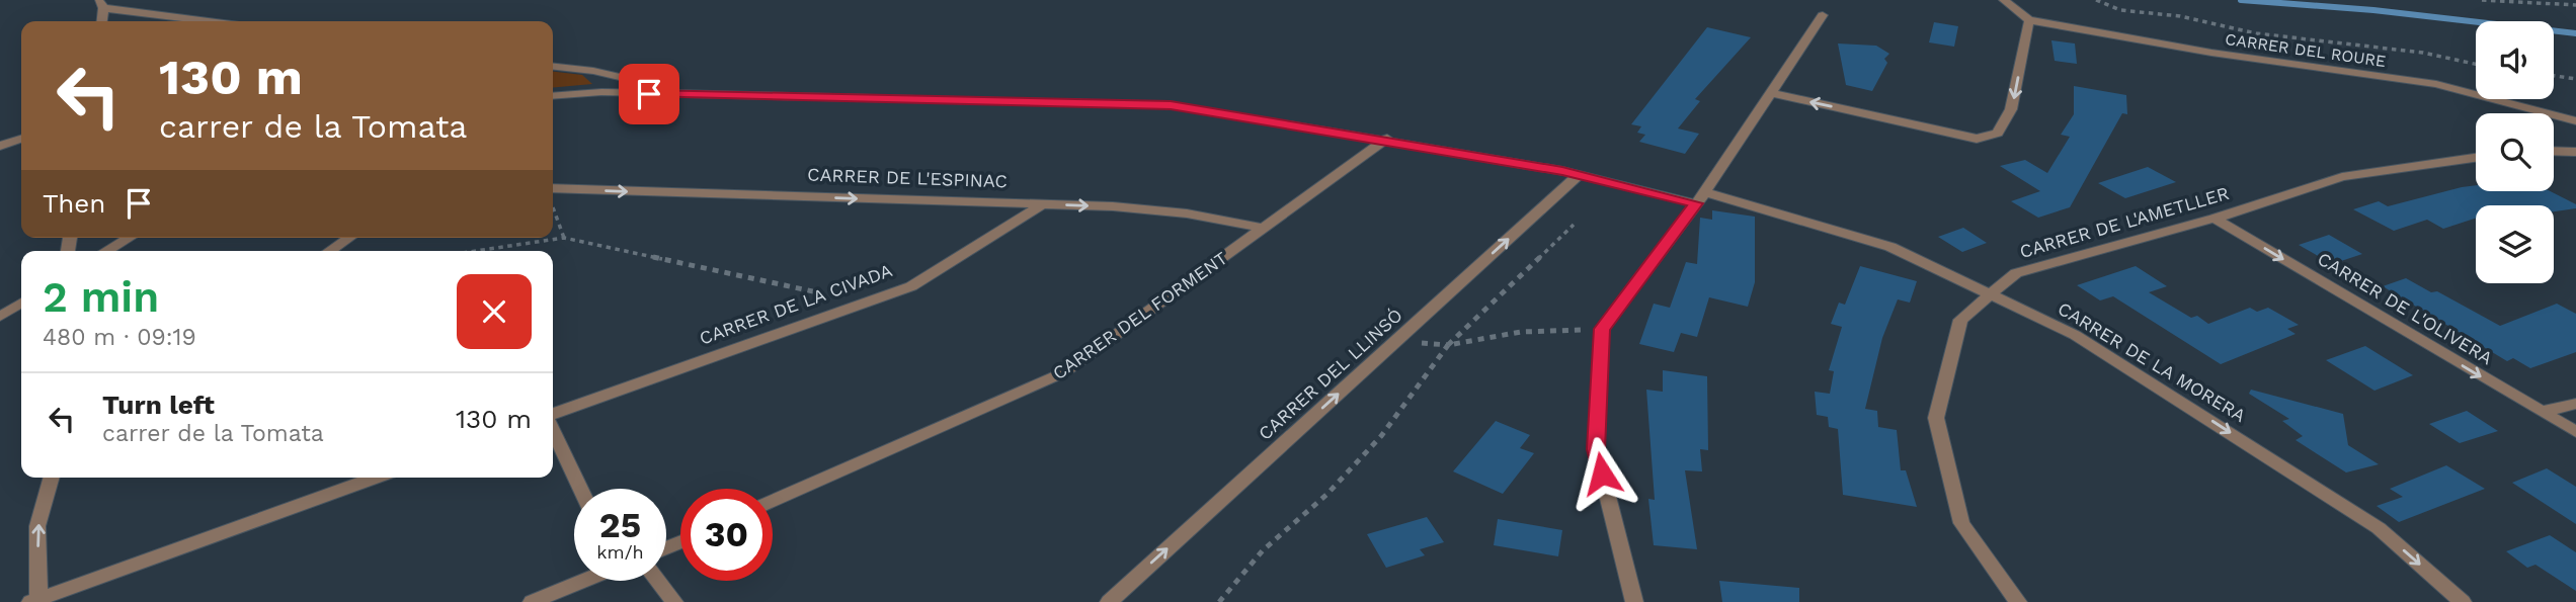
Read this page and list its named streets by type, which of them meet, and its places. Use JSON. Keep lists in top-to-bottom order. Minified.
{"streets":{"street":["CARRER DEL ROURE","CARRER DE L'ESPINAC","CARRER DE L'AMETLLER","CARRER DE LA CIVADA","CARRER DE L'OLIVERA","CARRER DEL FORMENT","CARRER DE LA MORERA","CARRER DEL LLINSÓ"]},"crossings":[["CARRER DE L'ESPINAC","CARRER DE LA CIVADA"],["CARRER DE L'ESPINAC","CARRER DEL FORMENT"],["CARRER DE L'AMETLLER","CARRER DE L'OLIVERA"],["CARRER DE L'AMETLLER","CARRER DE LA MORERA"],["CARRER DEL FORMENT","CARRER DE LA MORERA"],["CARRER DE LA MORERA","CARRER DEL LLINSÓ"]],"one_way":["CARRER DE L'OLIVERA","CARRER DEL LLINSÓ"],"page":{"turn":["130 m","carrer de la Tomata"],"then":"Then","heading":["2 min","480 m · 09:19"],"list":[{"name":"Turn left","note":"carrer de la Tomata","value":"130 m"}],"speed":"25 km/h","limit":"30"}}
